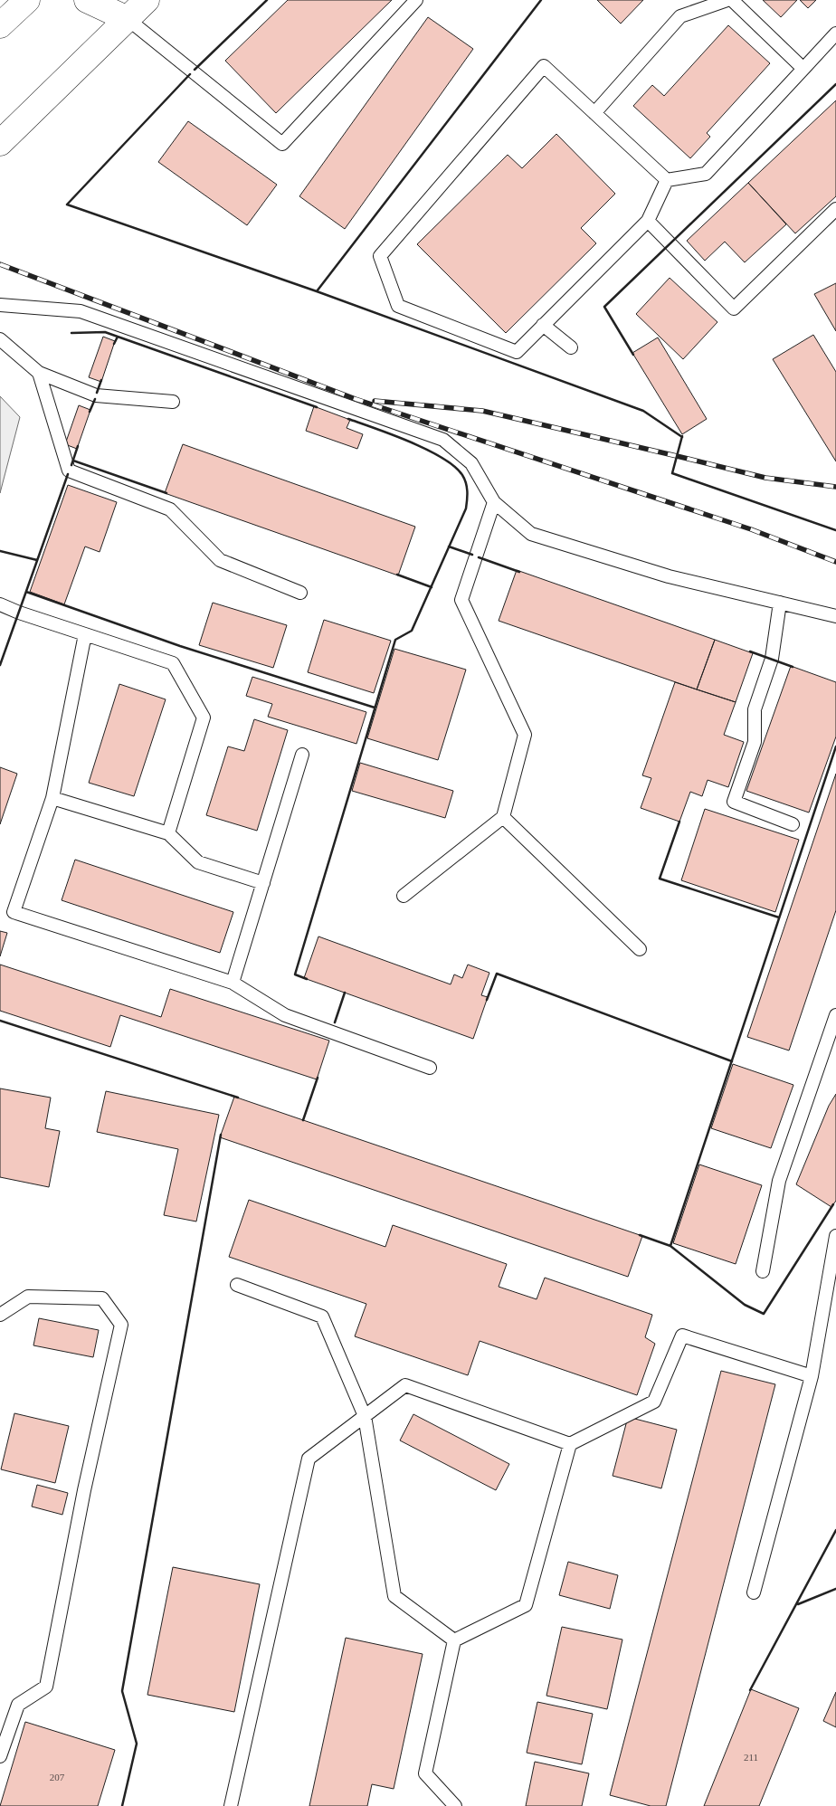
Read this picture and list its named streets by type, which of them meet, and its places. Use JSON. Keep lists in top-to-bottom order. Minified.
{"house_numbers":["211","207"]}
